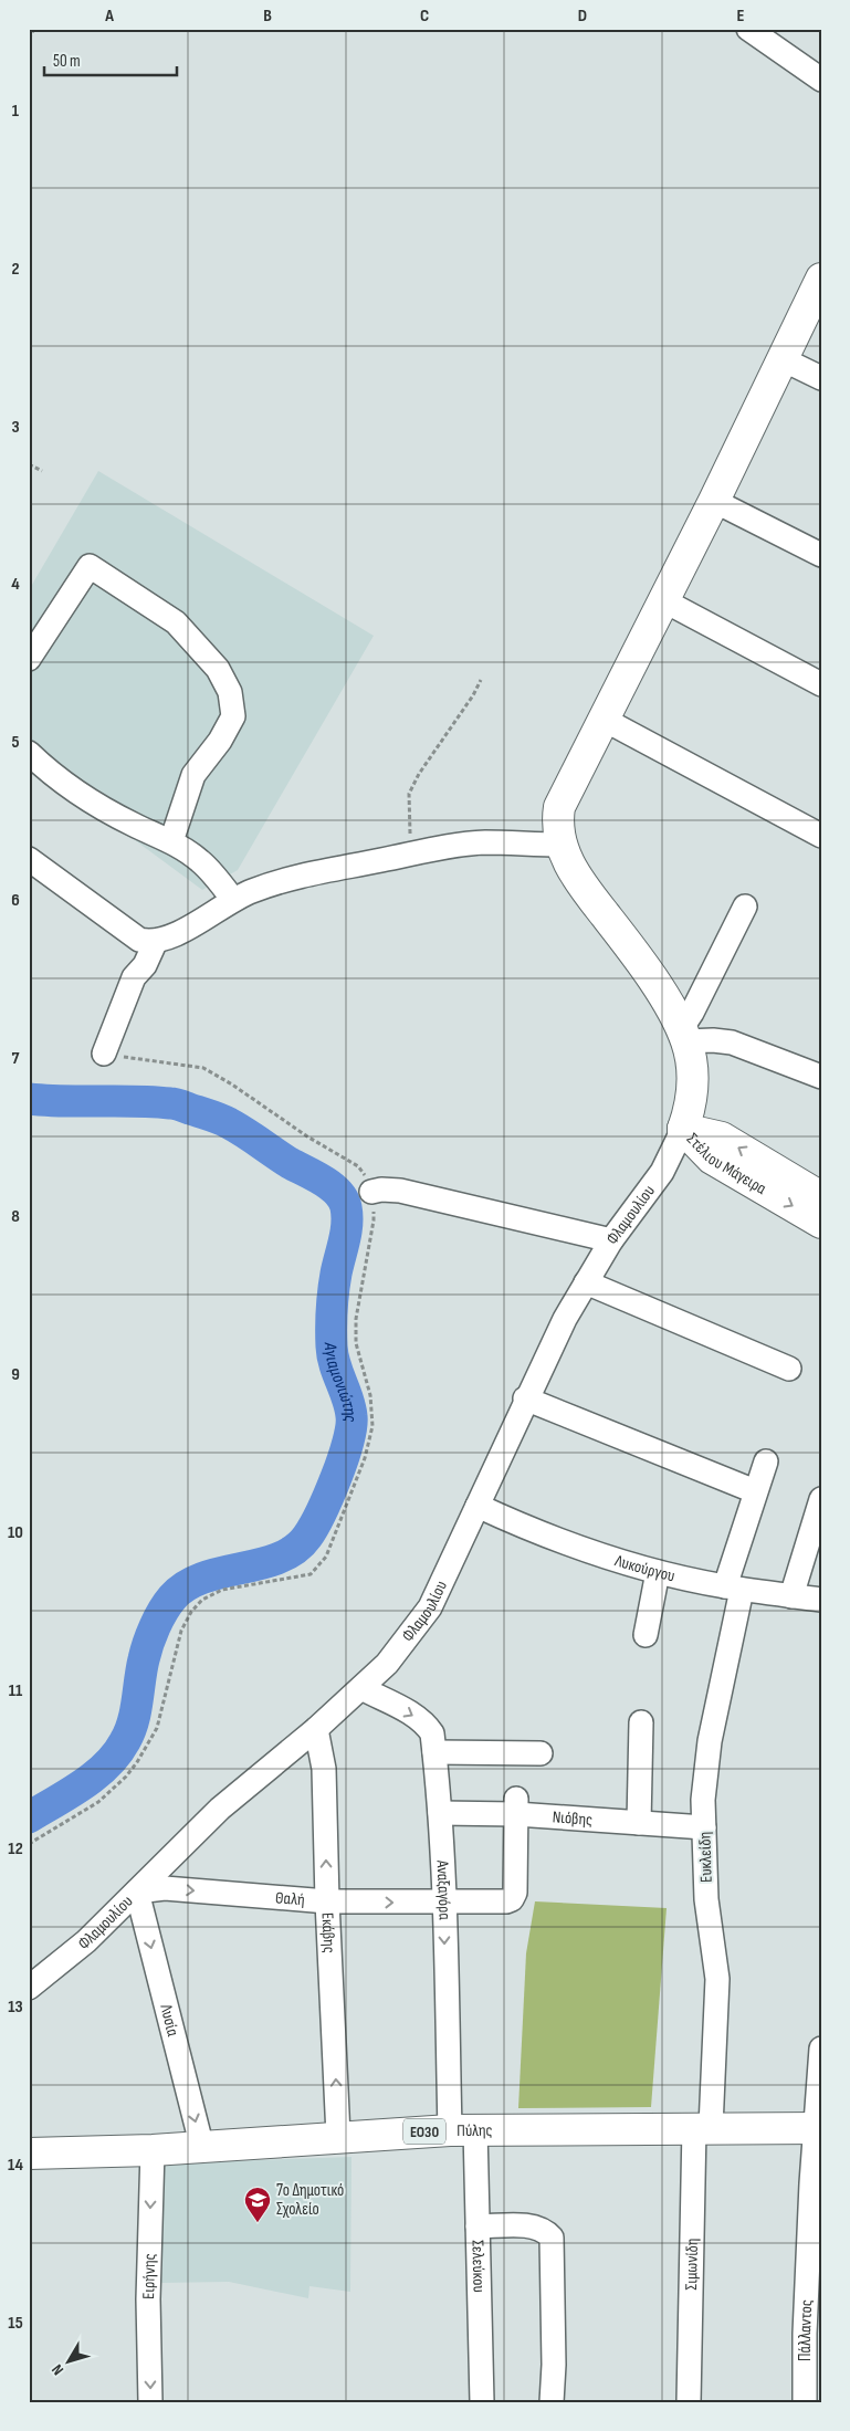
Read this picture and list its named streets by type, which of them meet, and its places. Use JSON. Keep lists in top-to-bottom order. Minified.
{"streets":{"main road":["Στέλιου Μάγειρα","Πύλης","ΕΟ30"],"street":["Φλαμουλίου","Λυκούργου","Νιόβης","Ευκλείδη","Αναξαγόρα","Θαλή","Εκάβης","Λυσία","Σιμωνίδη","Σελεύκου","Ειρήνης","Πάλλαντος"]},"crossings":[["Στέλιου Μάγειρα","Φλαμουλίου"],["Φλαμουλίου","Λυκούργου"],["Φλαμουλίου","Αναξαγόρα"],["Φλαμουλίου","Θαλή"],["Φλαμουλίου","Εκάβης"],["Φλαμουλίου","Λυσία"],["Λυκούργου","Ευκλείδη"],["Νιόβης","Ευκλείδη"],["Νιόβης","Αναξαγόρα"],["Νιόβης","Θαλή"],["Ευκλείδη","Πύλης"],["Ευκλείδη","Σιμωνίδη"],["Αναξαγόρα","Θαλή"],["Αναξαγόρα","Πύλης"],["Αναξαγόρα","Σελεύκου"],["Θαλή","Εκάβης"],["Θαλή","Λυσία"],["Εκάβης","Πύλης"],["Λυσία","Πύλης"],["Πύλης","Σιμωνίδη"],["Πύλης","Σελεύκου"],["Πύλης","Ειρήνης"],["Πύλης","Πάλλαντος"]],"one_way":["Αναξαγόρα","Θαλή","Εκάβης","Λυσία","Ειρήνης"],"water":["Αγιαμονιώτης"],"places":{"school or university":["7ο Δημοτικό Σχολείο"]},"scale_bar":"50 m","north":"bottom left","grid":{"columns":["A","B","C","D","E"],"rows":["1","2","3","4","5","6","7","8","9","10","11","12","13","14","15"]}}
